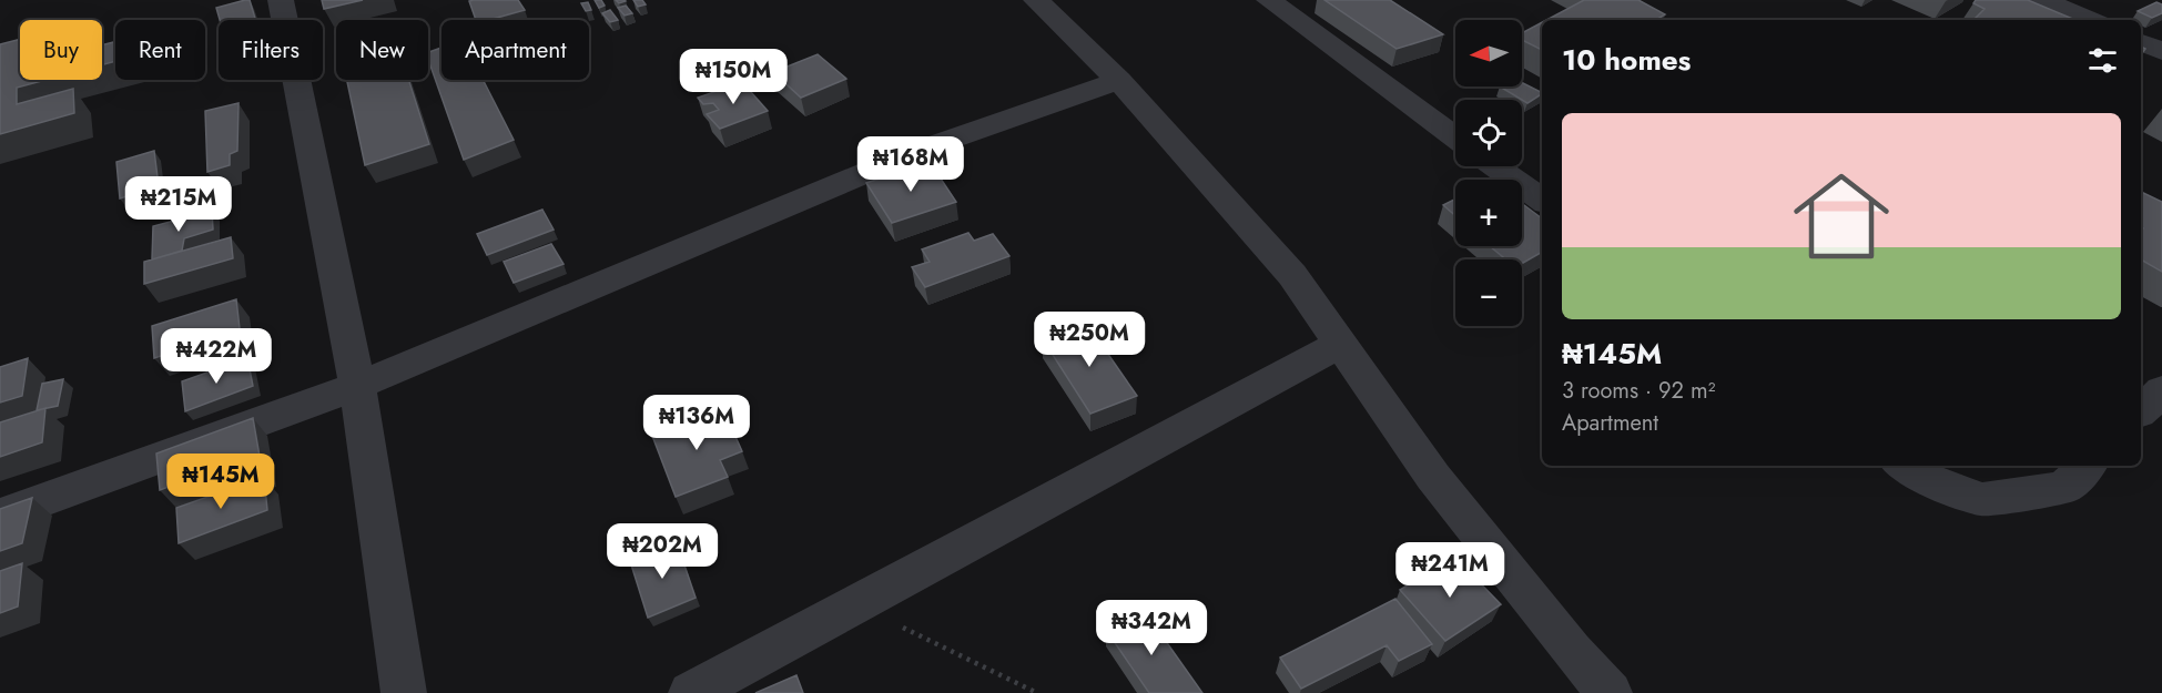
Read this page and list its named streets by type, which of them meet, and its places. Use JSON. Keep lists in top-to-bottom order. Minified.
{"north":"left","page":{"map_buttons":["+","−"],"chip":["Buy","Rent","Filters","New","Apartment"],"heading":"10 homes","price":["₦150M","₦168M","₦215M","₦250M","₦422M","₦136M","₦145M","₦202M","₦241M","₦342M"],"list":[{"name":"₦145M","note":"3 rooms · 92 m² · Apartment"}]}}
